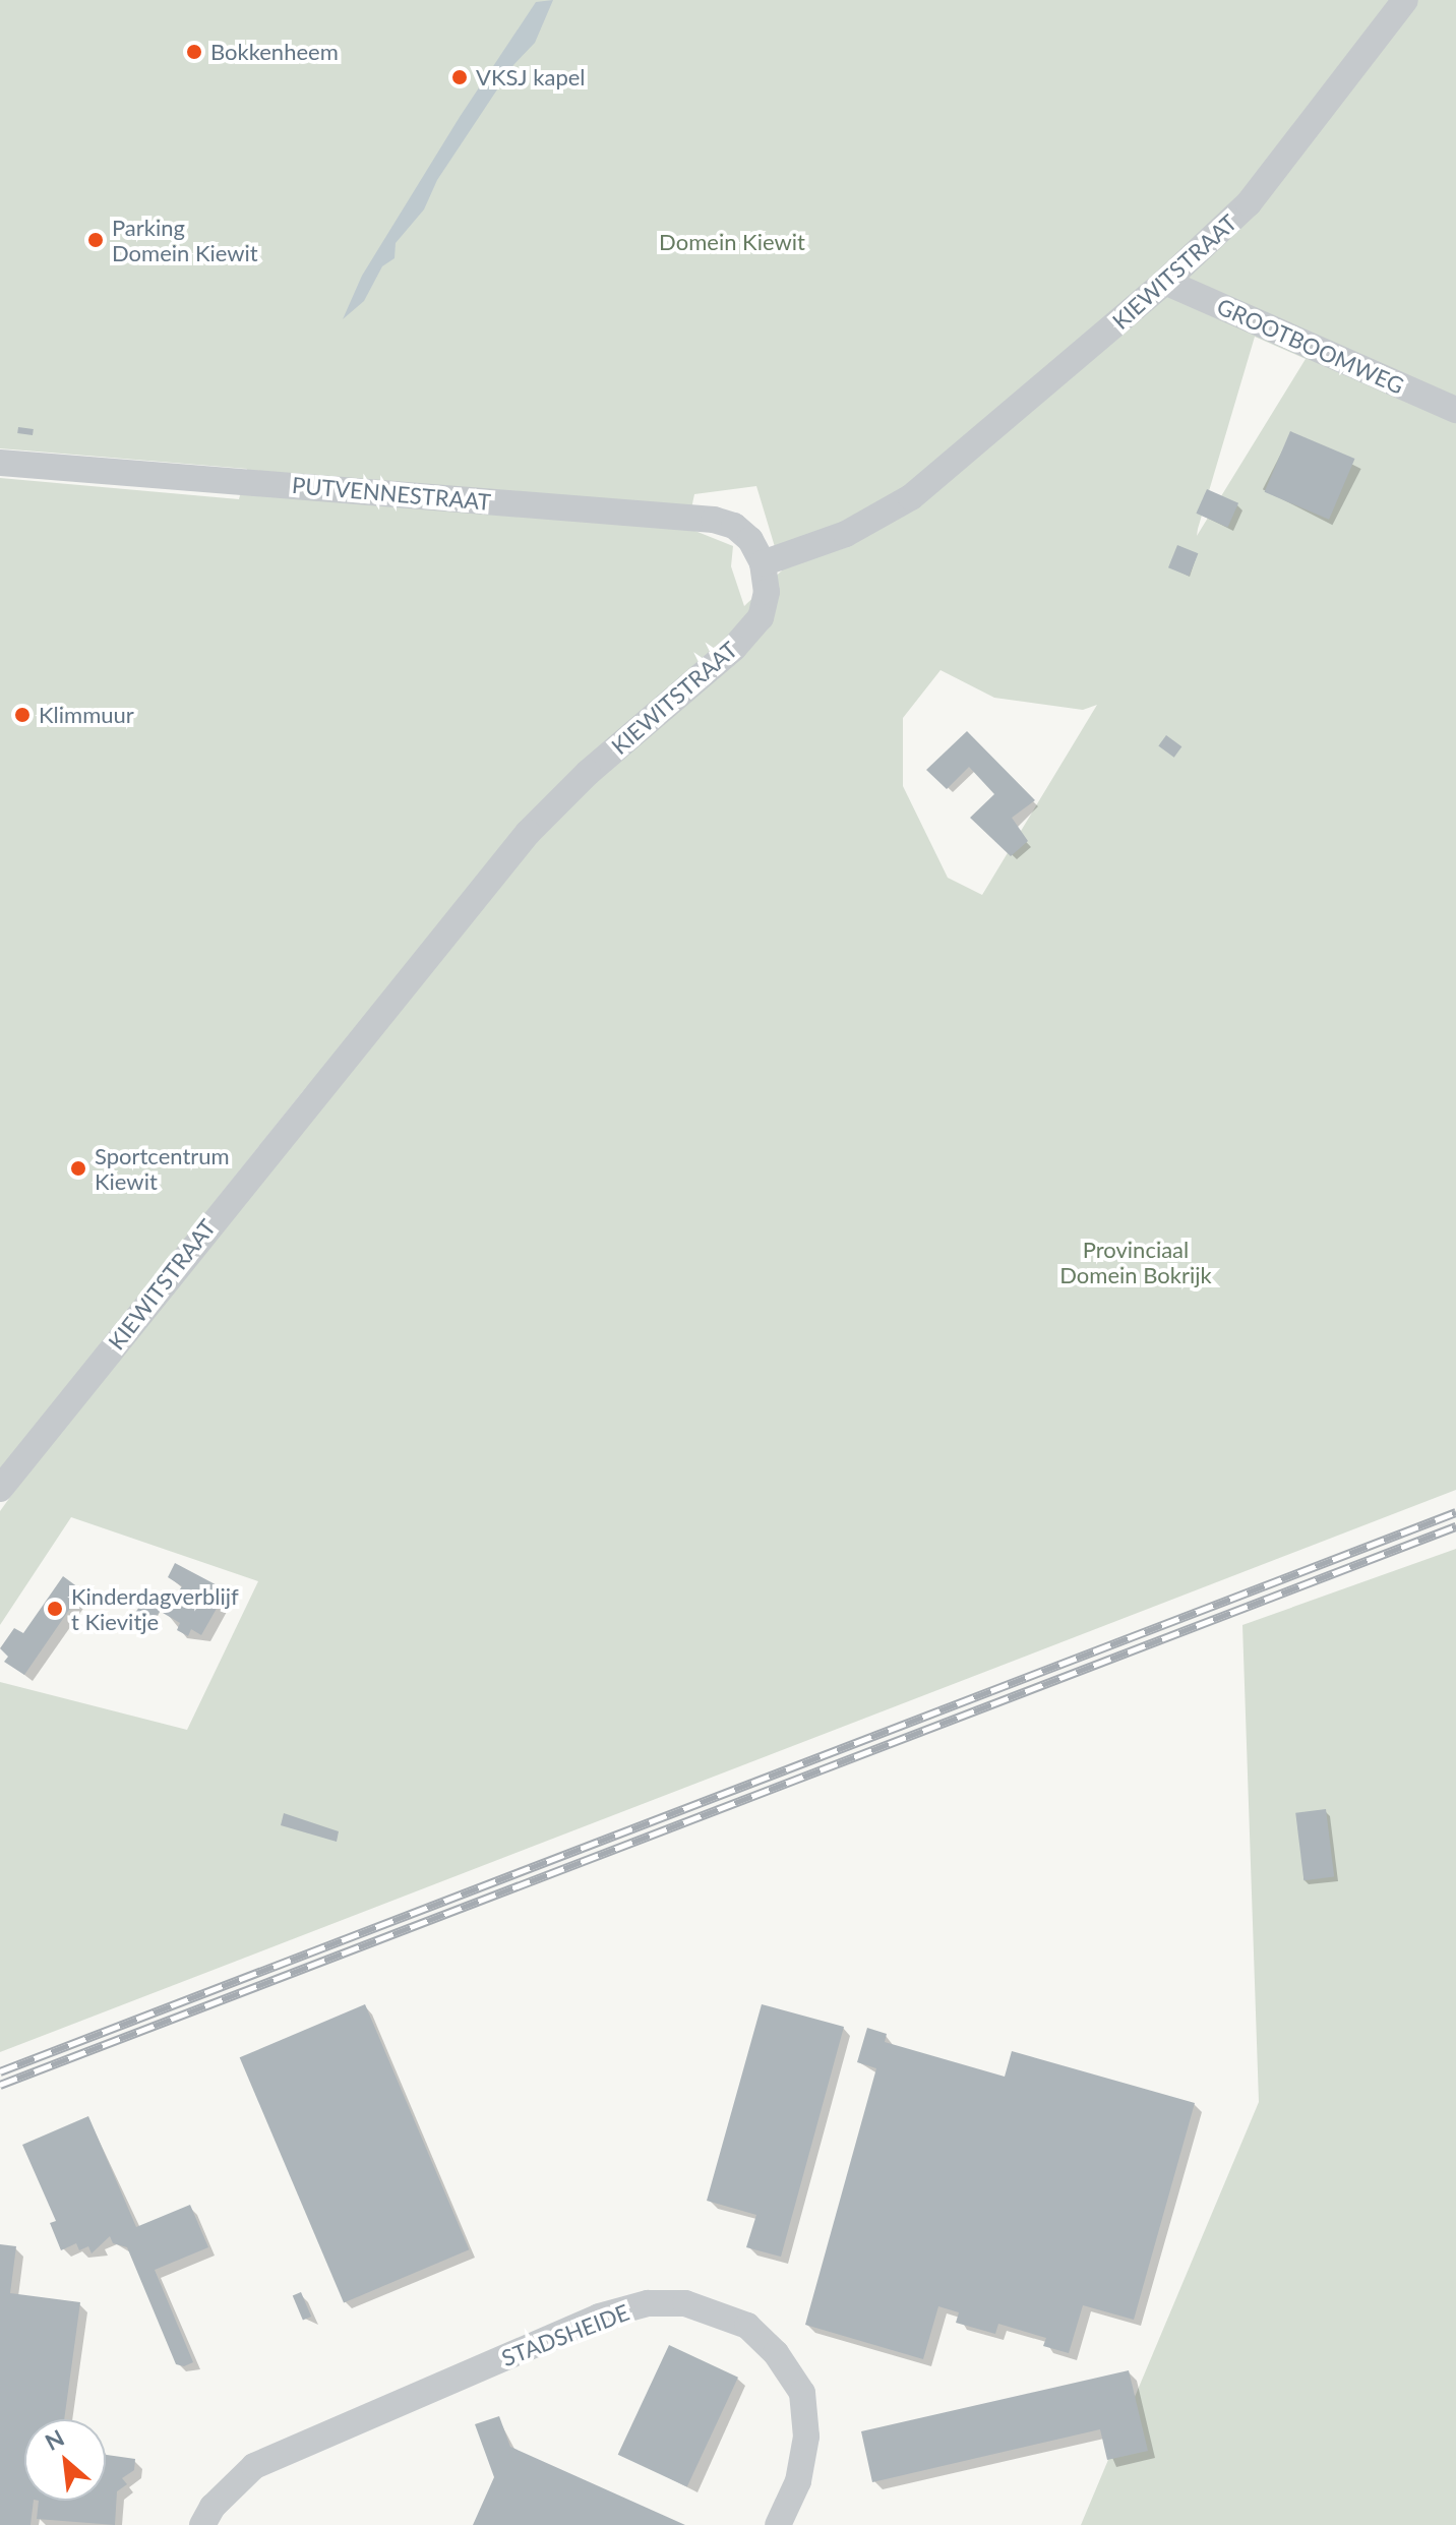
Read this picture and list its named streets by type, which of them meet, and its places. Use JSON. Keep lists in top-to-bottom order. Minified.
{"streets":{"street":["KIEWITSTRAAT","GROOTBOOMWEG","PUTVENNESTRAAT","STADSHEIDE"]},"crossings":[["KIEWITSTRAAT","GROOTBOOMWEG"],["KIEWITSTRAAT","PUTVENNESTRAAT"]],"parks":["Domein Kiewit","Provinciaal Domein Bokrijk"],"places":["Bokkenheem","VKSJ kapel","Parking Domein Kiewit","Klimmuur","Sportcentrum Kiewit","Kinderdagverblijf t Kievitje"],"north":"top left"}
